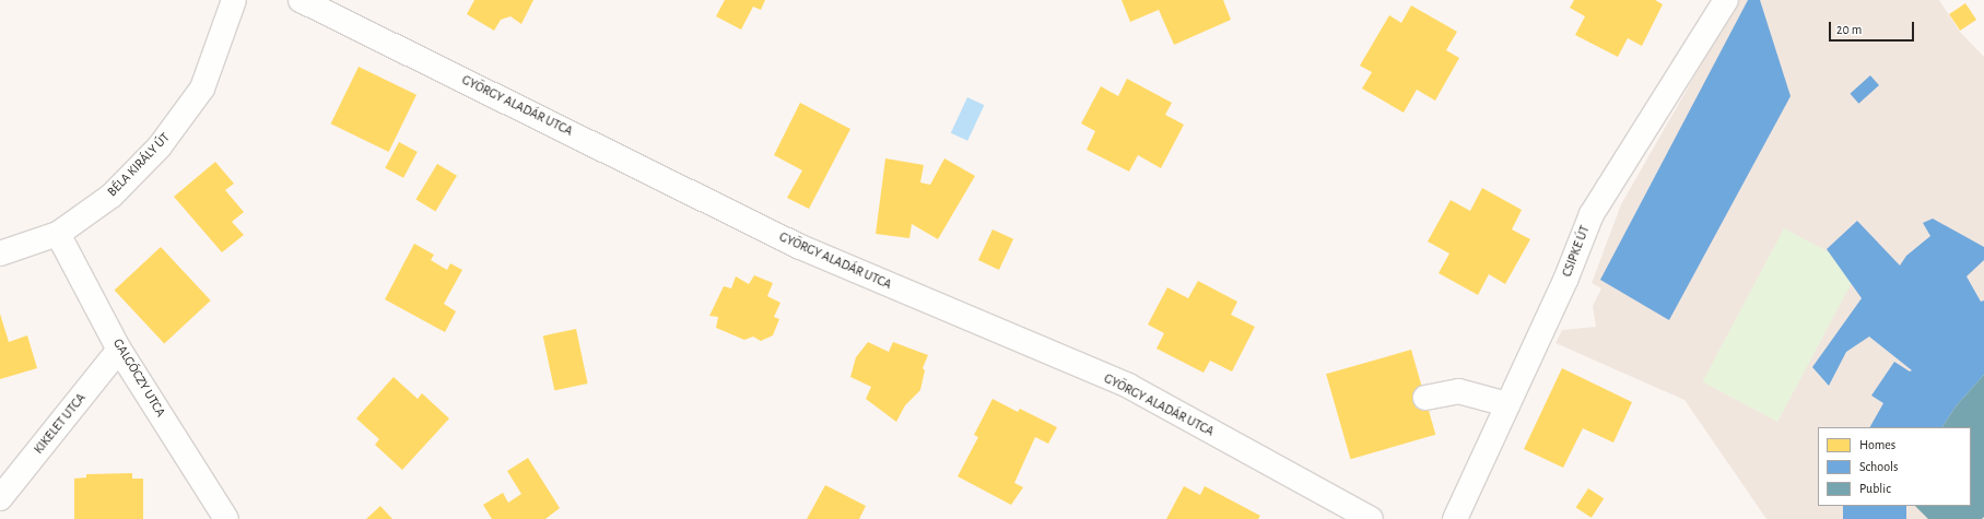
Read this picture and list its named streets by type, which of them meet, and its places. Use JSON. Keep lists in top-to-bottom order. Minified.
{"streets":{"street":["GYÖRGY ALADÁR UTCA","BÉLA KIRÁLY ÚT","CSIPKE ÚT","GALGÓCZY UTCA","KIKELET UTCA"]},"crossings":[["BÉLA KIRÁLY ÚT","GALGÓCZY UTCA"],["GALGÓCZY UTCA","KIKELET UTCA"]],"legend":["Homes","Schools","Public"],"scale_bar":"20 m"}
